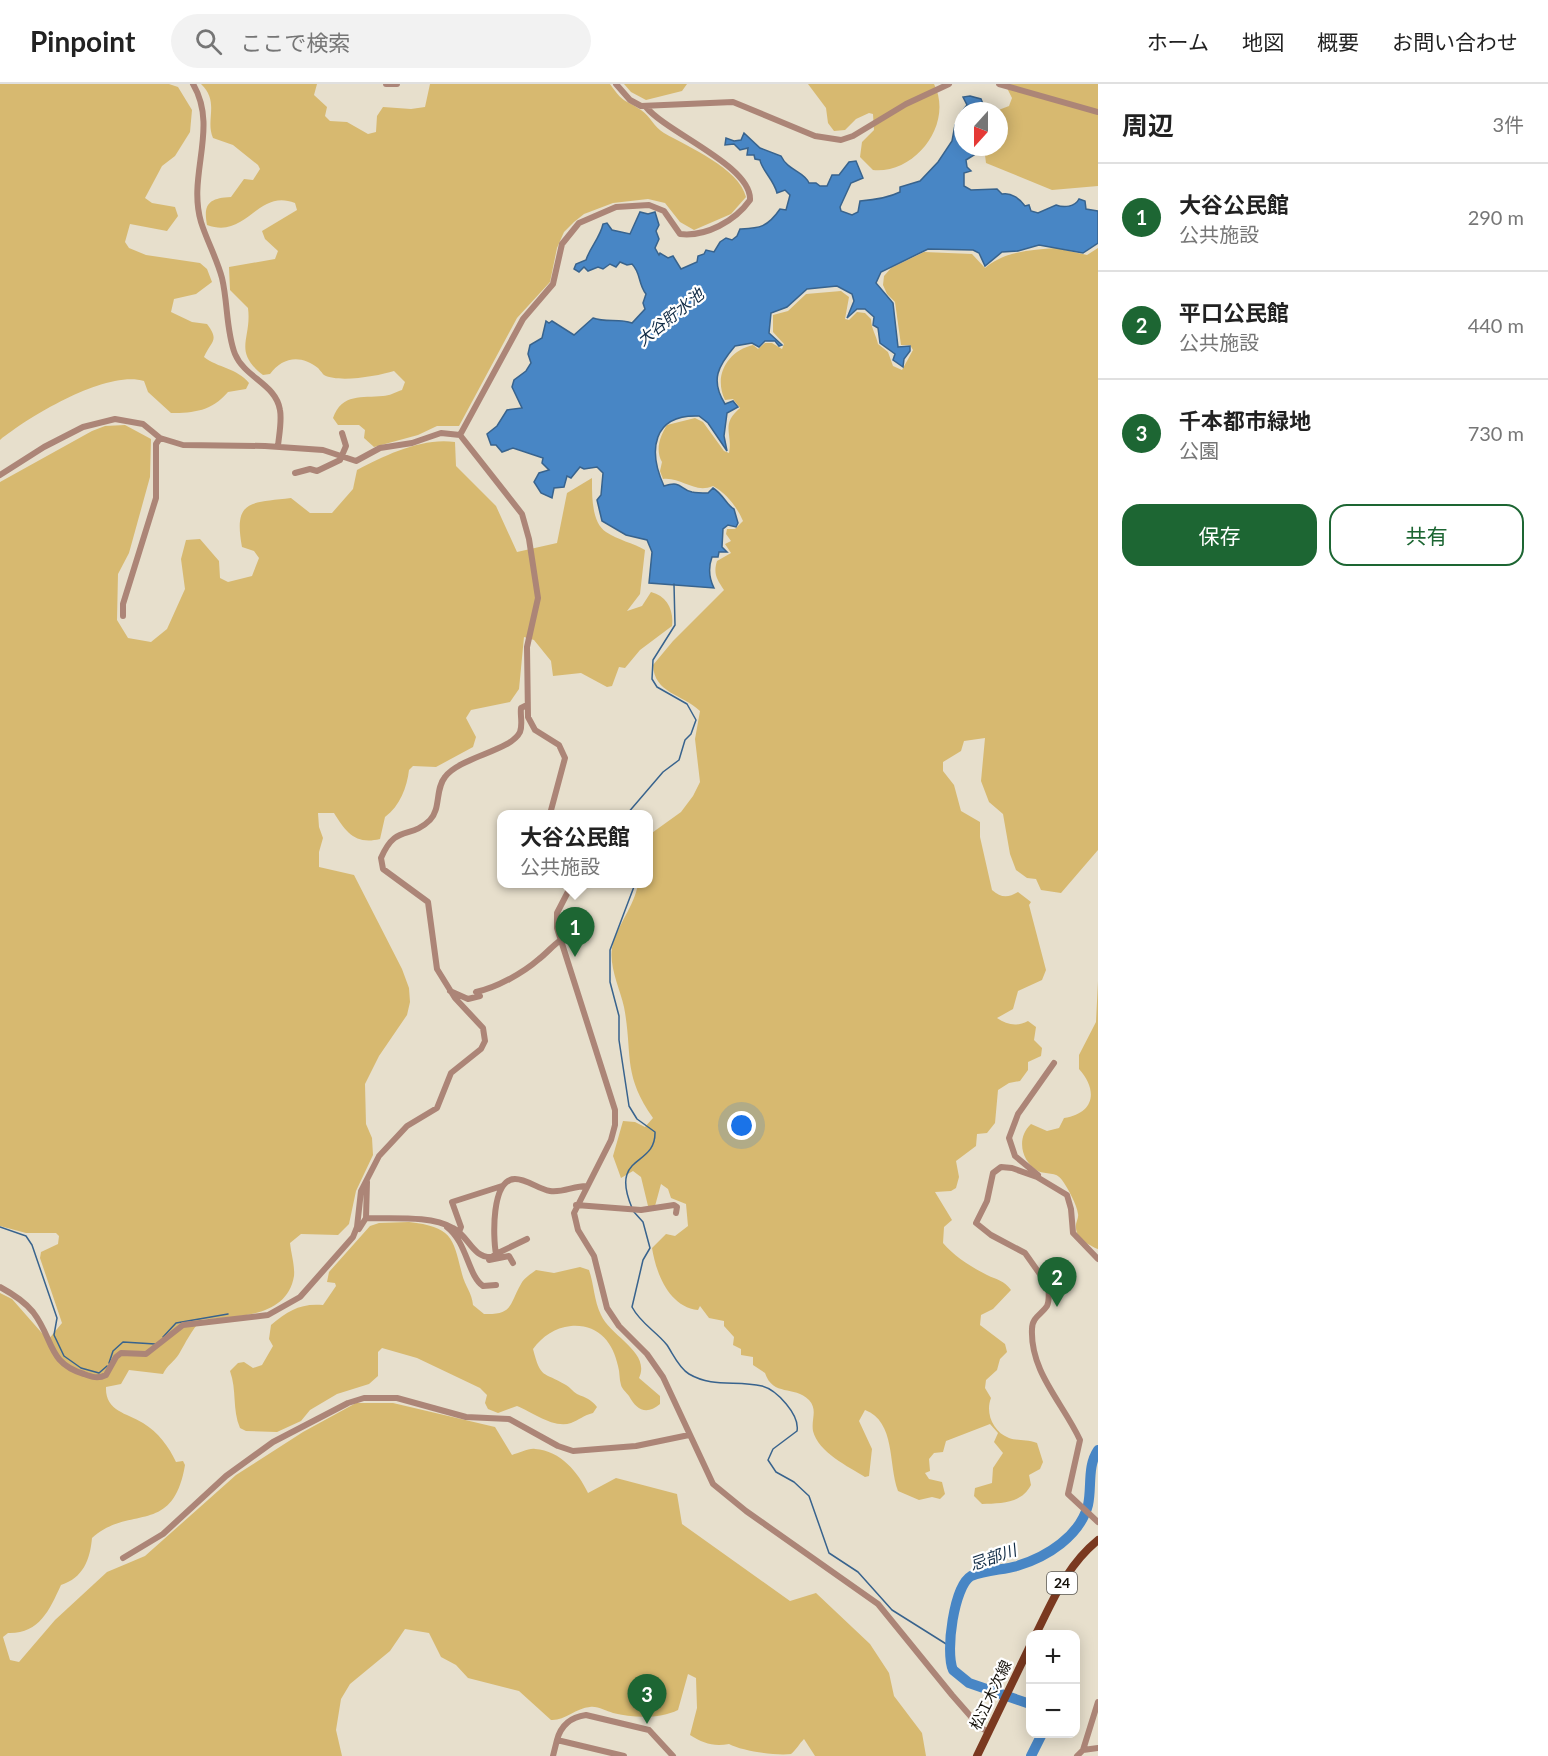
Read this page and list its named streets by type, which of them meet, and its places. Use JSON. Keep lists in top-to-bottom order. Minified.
{"streets":{"main road":["24","松江木次線"]},"water":["大谷貯水池","忌部川"],"north":"bottom","page":{"header":"Pinpoint","search":"ここで検索","nav":["ホーム","地図","概要","お問い合わせ"],"heading":["周辺","3件"],"list":[{"mark":"1","name":"大谷公民館","note":"公共施設","value":"290 m"},{"mark":"2","name":"平口公民館","note":"公共施設","value":"440 m"},{"mark":"3","name":"千本都市緑地","note":"公園","value":"730 m"}],"buttons":["保存","共有"],"popup":["大谷公民館","公共施設"],"pins":["1","2","3"],"map_buttons":["+","−"]}}
